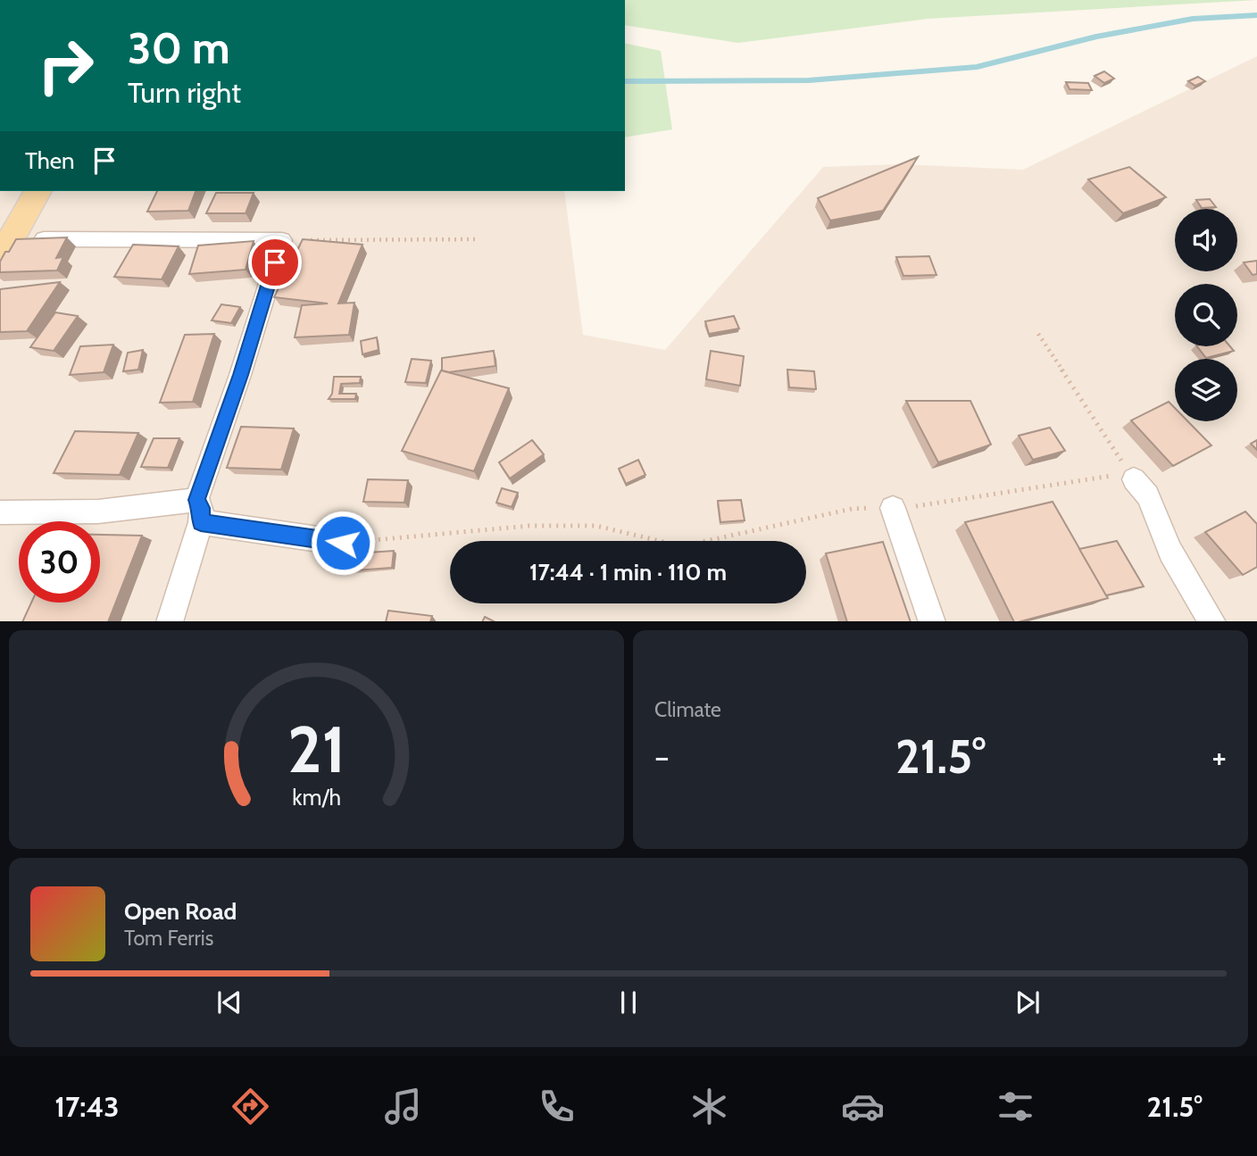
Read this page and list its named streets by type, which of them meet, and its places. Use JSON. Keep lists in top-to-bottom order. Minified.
{"page":{"turn":["30 m","Turn right"],"then":"Then","limit":"30","trip":"17:44 · 1 min · 110 m","tile":"Climate","heat":["−","21.5°","+"],"song":["Open Road","Tom Ferris"],"tabs":["17:43","21.5°"],"gauge":["21","km/h"]}}
